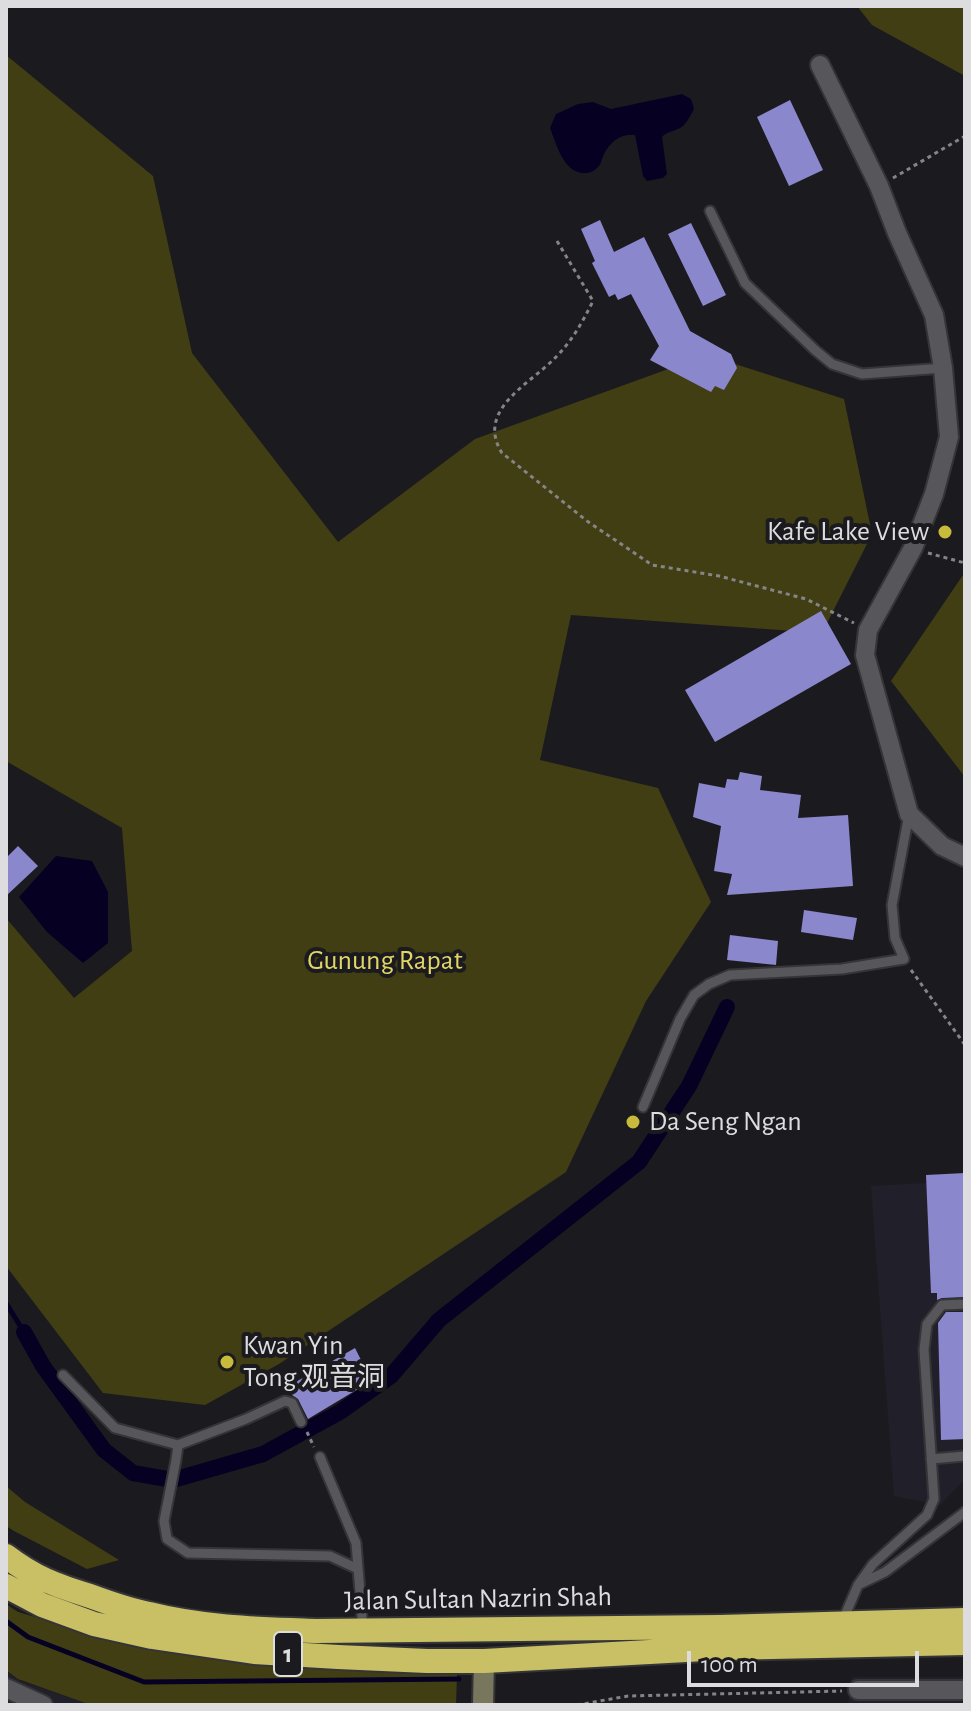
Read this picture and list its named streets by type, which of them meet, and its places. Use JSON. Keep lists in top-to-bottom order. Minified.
{"streets":{"highway":["Jalan Sultan Nazrin Shah","1"]},"parks":["Gunung Rapat"],"places":["Kafe Lake View","Da Seng Ngan","Kwan Yin Tong 观音洞"],"scale_bar":"100 m"}
